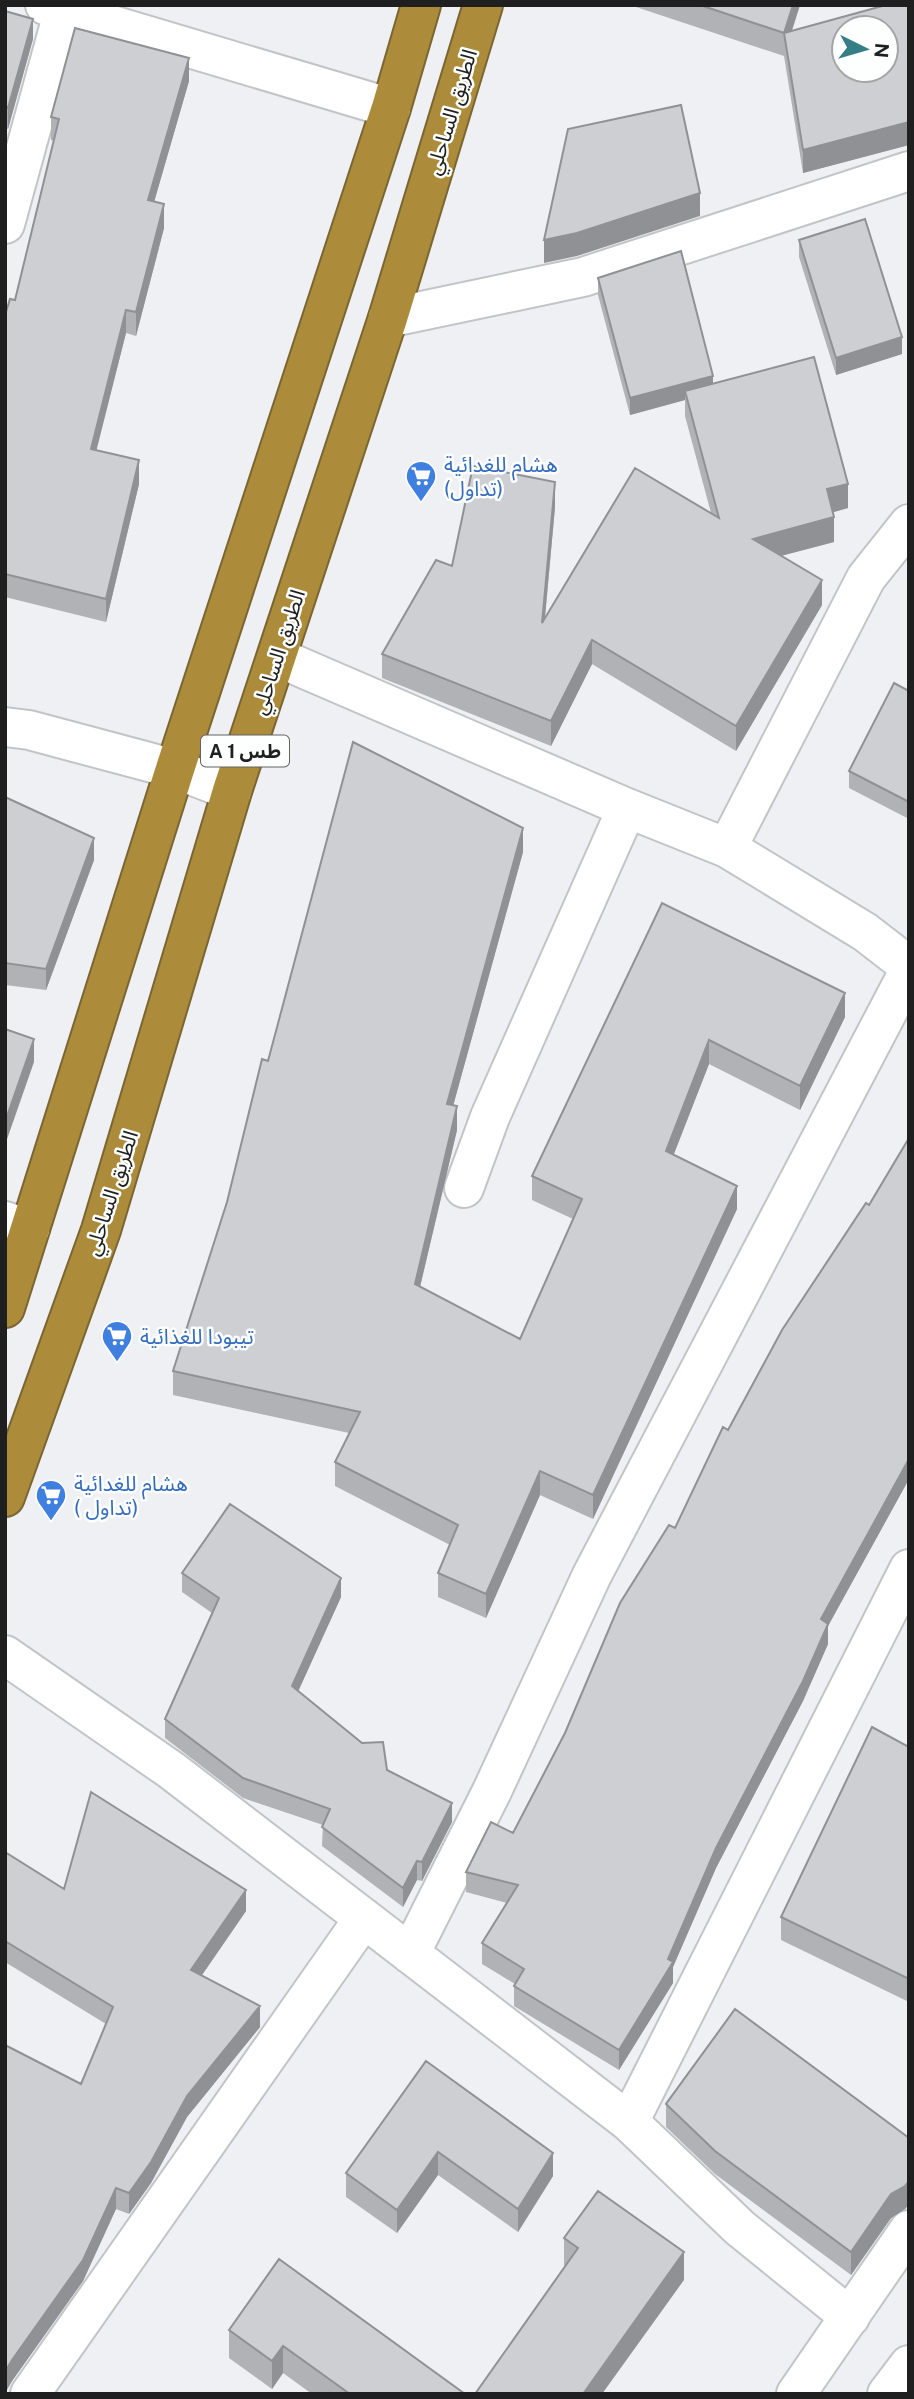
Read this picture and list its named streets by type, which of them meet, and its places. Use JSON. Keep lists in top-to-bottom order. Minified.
{"streets":{"highway":["الطريق الساحلي","A 1 طس"]},"places":{"supermarket":["هشام للغدائية (تداول)","تيبودا للغذائية","هشام للغدائية ( تداول)"]},"north":"right"}
